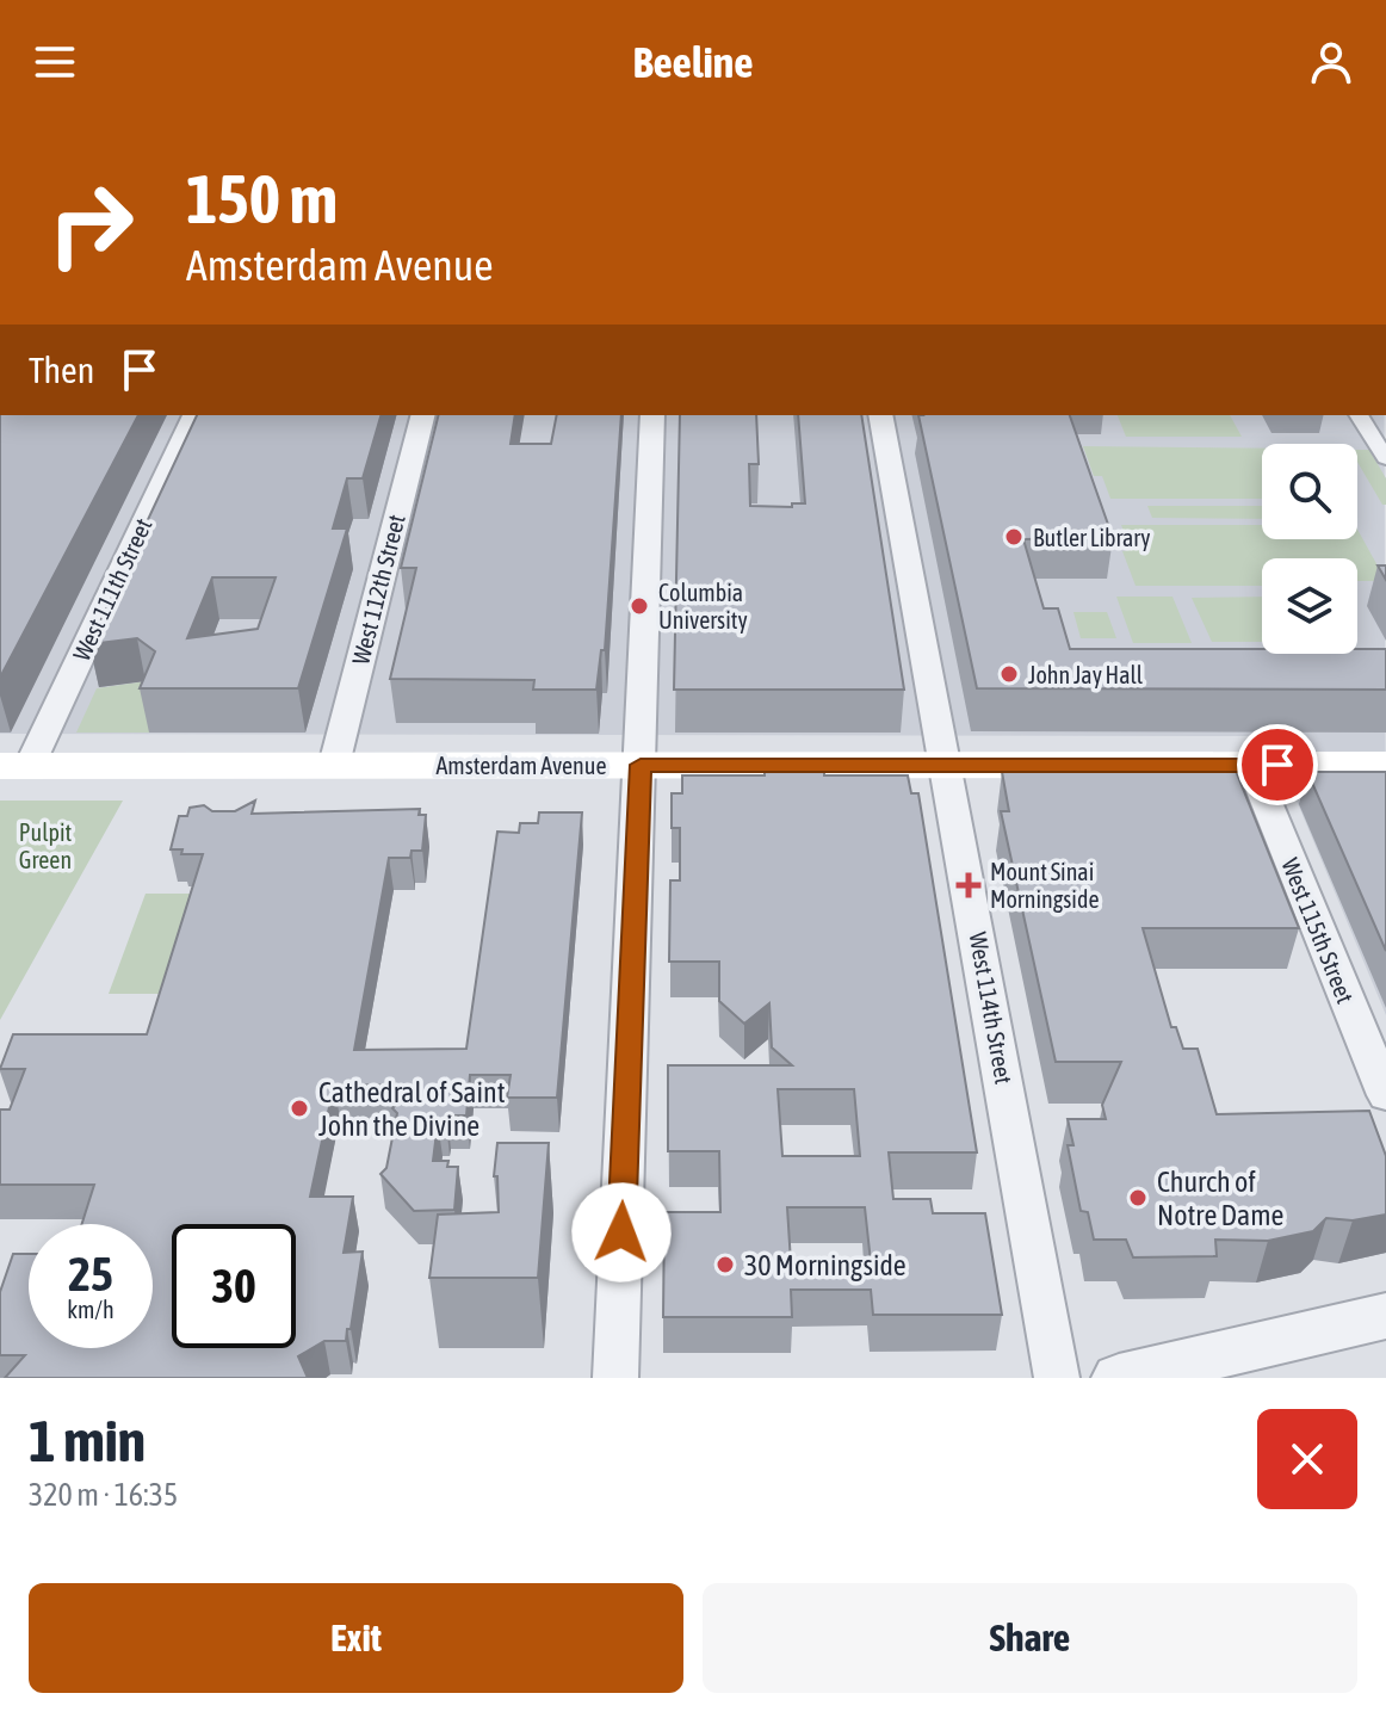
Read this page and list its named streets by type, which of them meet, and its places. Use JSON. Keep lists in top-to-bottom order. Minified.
{"streets":{"main road":["Amsterdam Avenue"],"street":["West 111th Street","West 112th Street","West 115th Street","West 114th Street"]},"crossings":[["West 111th Street","Amsterdam Avenue"],["West 112th Street","Amsterdam Avenue"],["Amsterdam Avenue","West 115th Street"],["Amsterdam Avenue","West 114th Street"]],"parks":["Pulpit Green"],"places":{"other":["Butler Library","Columbia University","John Jay Hall","Cathedral of Saint John the Divine","Church of Notre Dame","30 Morningside"],"health":["Mount Sinai Morningside"]},"page":{"header":"Beeline","turn":["150 m","Amsterdam Avenue"],"then":"Then","speed":"25 km/h","limit":"30","heading":["1 min","320 m · 16:35"],"buttons":["Exit","Share"]}}
